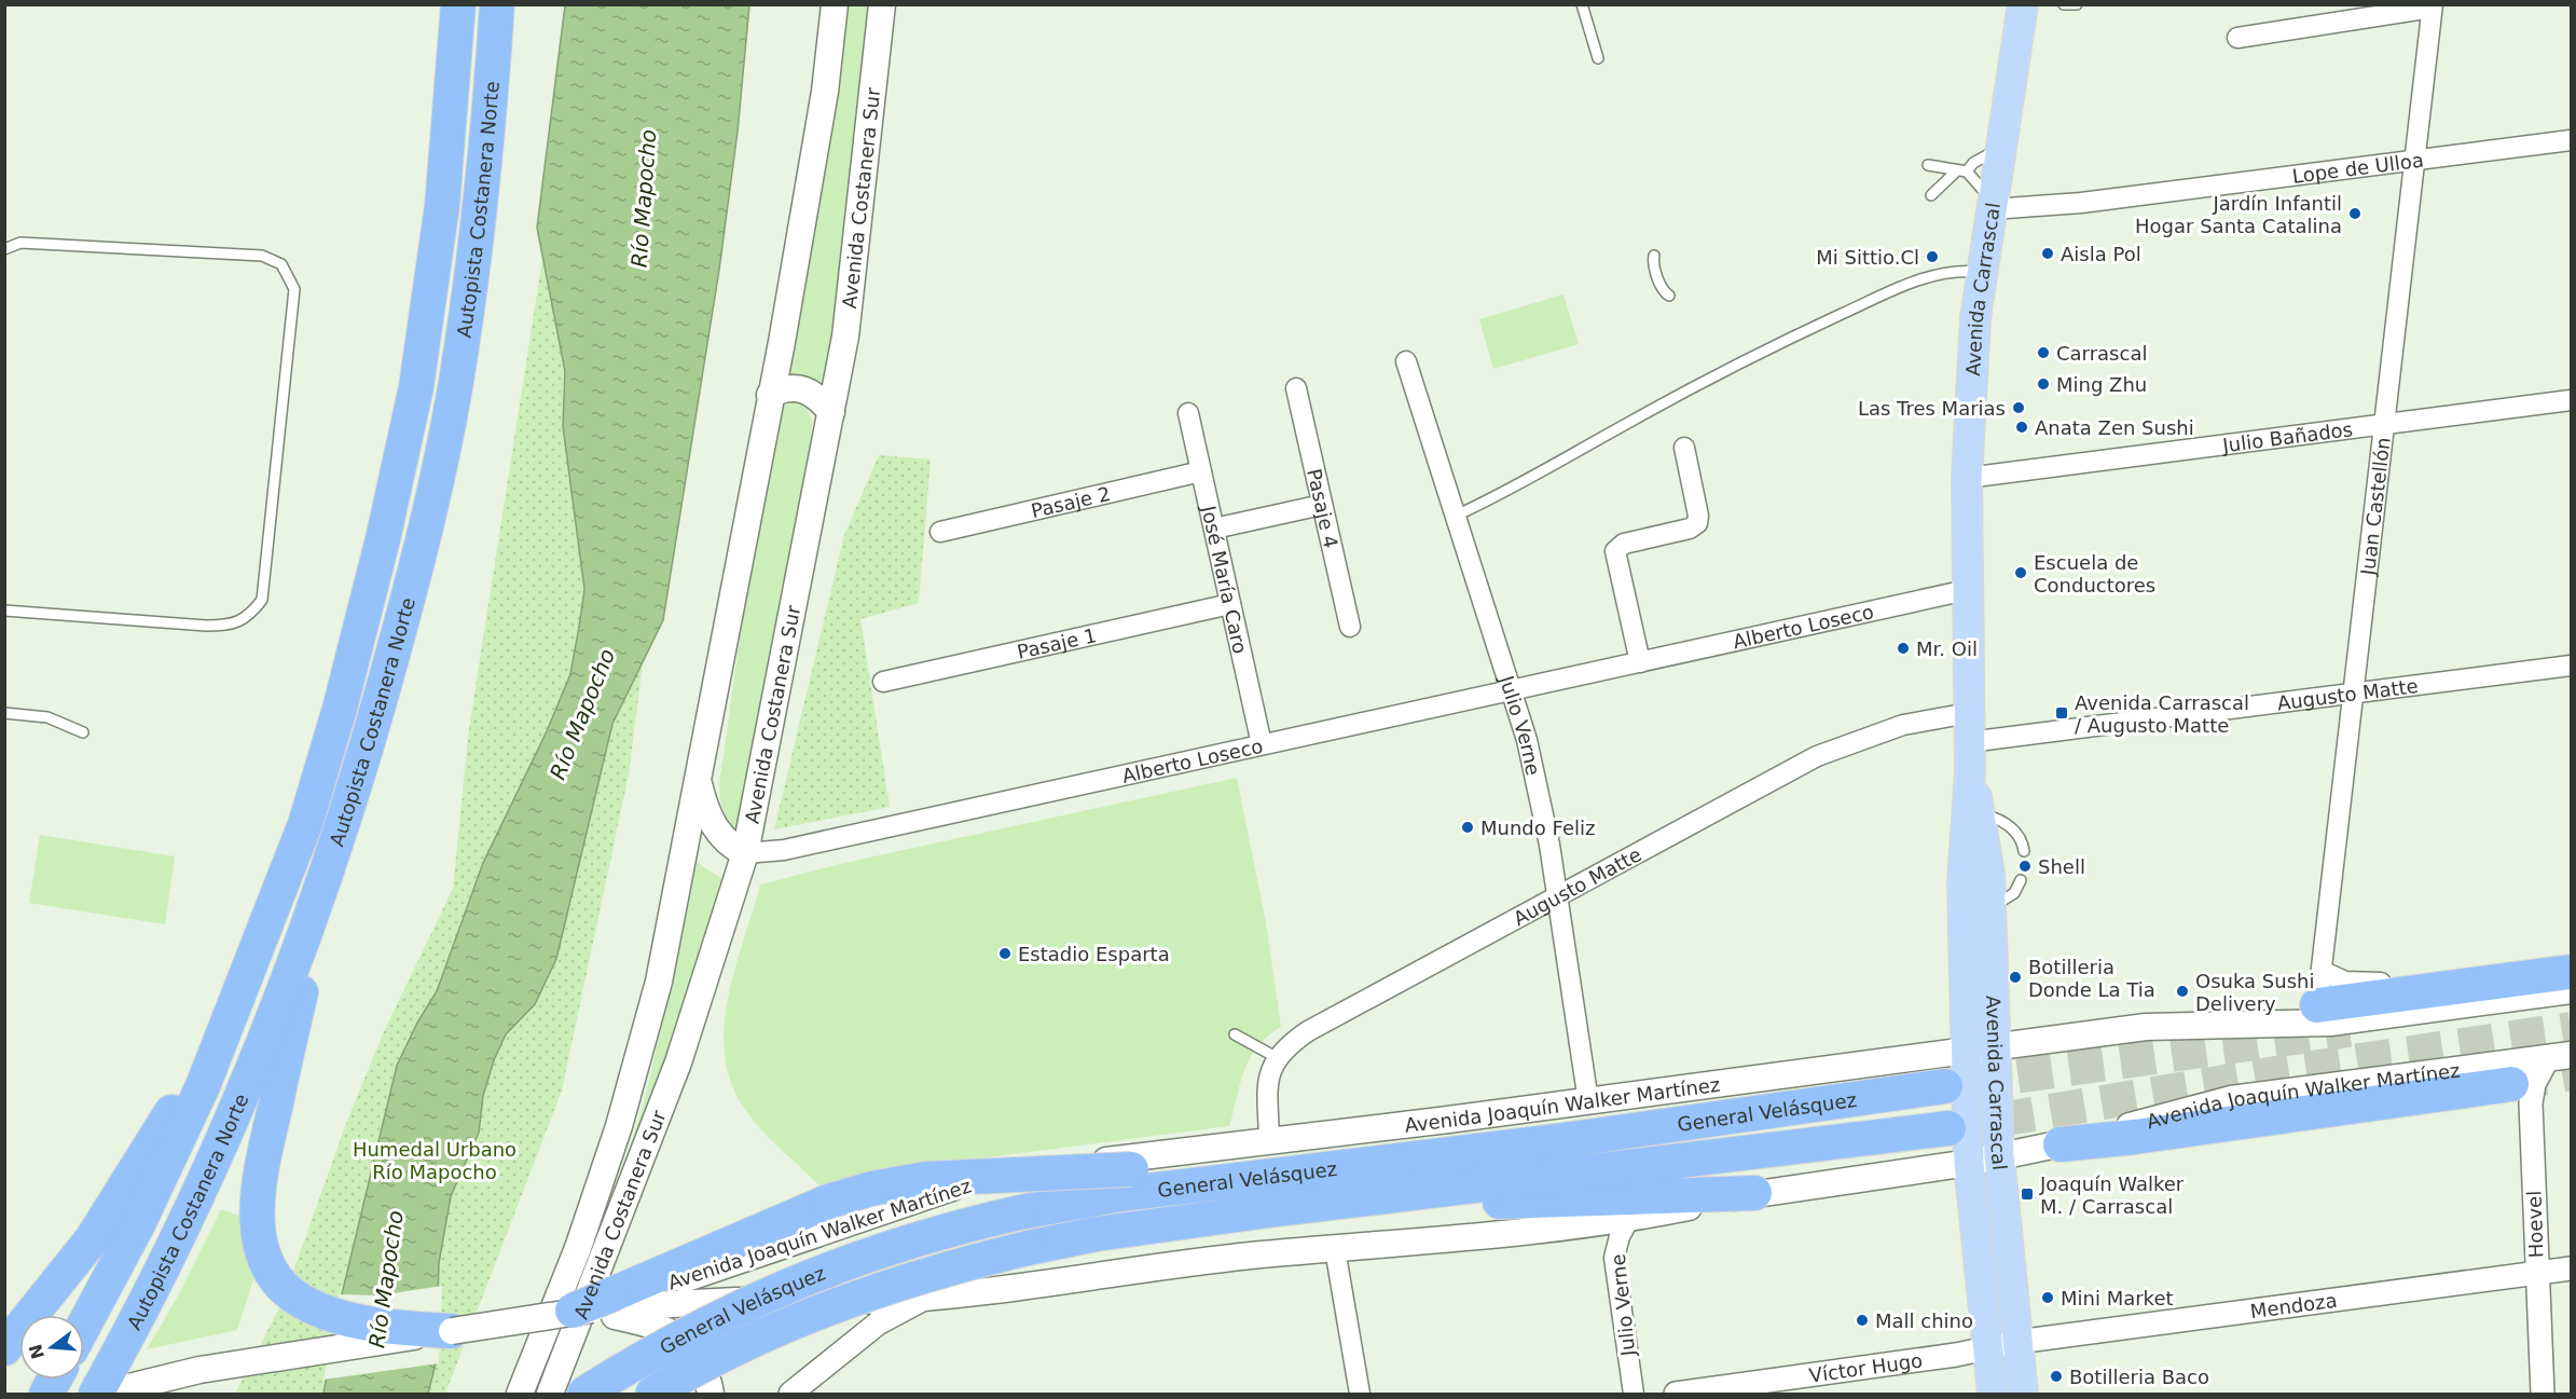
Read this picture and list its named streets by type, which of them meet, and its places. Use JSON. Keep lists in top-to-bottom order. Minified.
{"streets":{"highway":["Autopista Costanera Norte","General Velásquez"],"main road":["Avenida Costanera Sur","Avenida Carrascal","Avenida Joaquín Walker Martínez"],"street":["Lope de Ulloa","Julio Bañados","Pasaje 2","Juan Castellón","Pasaje 4","José María Caro","Alberto Loseco","Pasaje 1","Augusto Matte","Julio Verne","Hoevel","Mendoza","Víctor Hugo"]},"crossings":[["Lope de Ulloa","Avenida Carrascal"],["Lope de Ulloa","Juan Castellón"],["Avenida Costanera Sur","Alberto Loseco"],["Avenida Carrascal","Julio Bañados"],["Avenida Carrascal","Alberto Loseco"],["Avenida Carrascal","Augusto Matte"],["Avenida Carrascal","Avenida Joaquín Walker Martínez"],["Avenida Carrascal","Mendoza"],["Avenida Carrascal","Víctor Hugo"],["Julio Bañados","Juan Castellón"],["Pasaje 2","José María Caro"],["Juan Castellón","Augusto Matte"],["José María Caro","Alberto Loseco"],["José María Caro","Pasaje 1"],["Alberto Loseco","Julio Verne"],["Augusto Matte","Julio Verne"],["Augusto Matte","Avenida Joaquín Walker Martínez"],["Julio Verne","Avenida Joaquín Walker Martínez"],["Avenida Joaquín Walker Martínez","Hoevel"],["Hoevel","Mendoza"],["Mendoza","Víctor Hugo"]],"water":["Río Mapocho"],"parks":["Humedal Urbano Río Mapocho"],"places":{"other":["Jardín Infantil Hogar Santa Catalina","Aisla Pol","Mi Sittio.Cl","Carrascal","Ming Zhu","Las Tres Marias","Anata Zen Sushi","Escuela de Conductores","Mr. Oil","Mundo Feliz","Shell","Estadio Esparta","Botilleria Donde La Tia","Osuka Sushi Delivery","Mini Market","Mall chino","Botilleria Baco"],"transit":["Avenida Carrascal / Augusto Matte","Joaquín Walker M. / Carrascal"]},"north":"left"}
